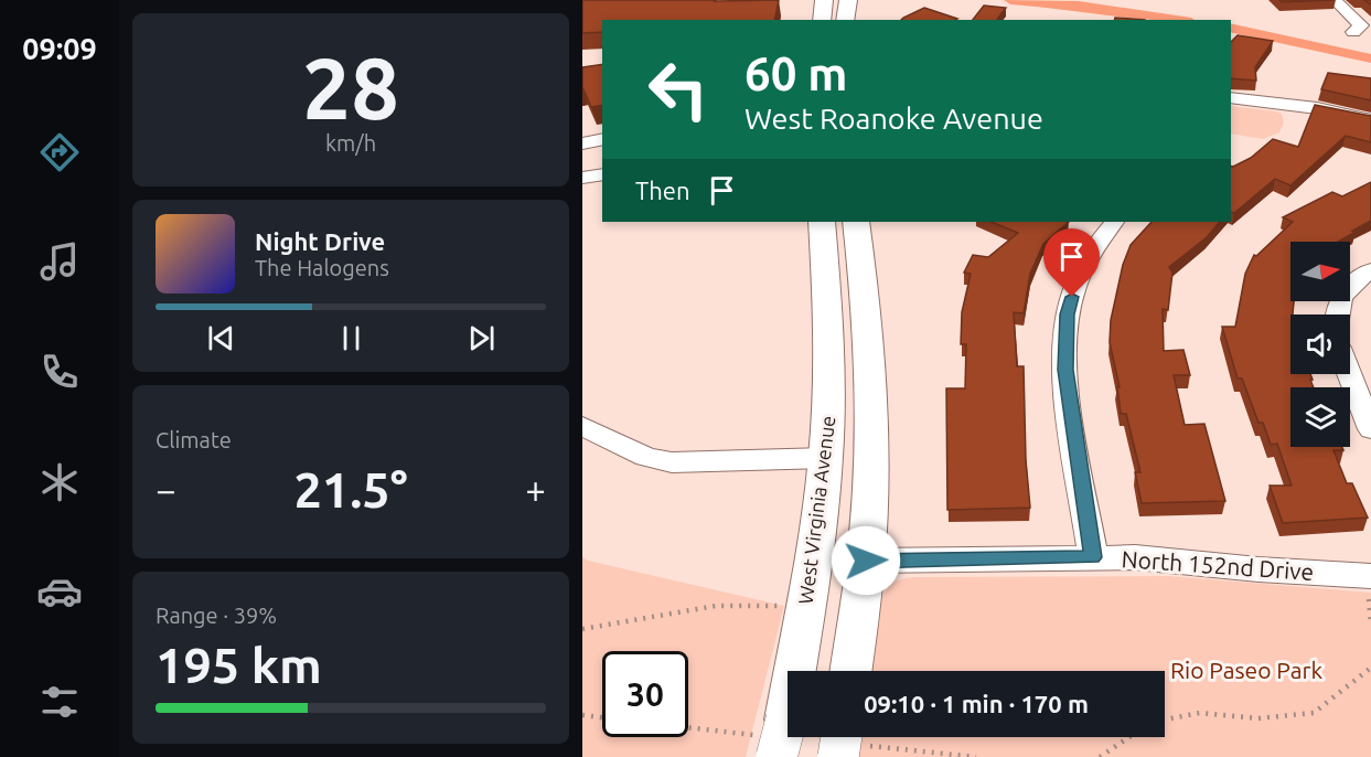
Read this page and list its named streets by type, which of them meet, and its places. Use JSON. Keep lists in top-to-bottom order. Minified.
{"streets":{"main road":["West Virginia Avenue"],"street":["North 152nd Drive"]},"parks":["Rio Paseo Park"],"north":"right","page":{"tabs":"09:09","tile":[["28","km/h"],"Climate",["Range · 39%","195 km"]],"turn":["60 m","West Roanoke Avenue"],"then":"Then","song":["Night Drive","The Halogens"],"heat":["−","21.5°","+"],"limit":"30","trip":"09:10 · 1 min · 170 m"}}
